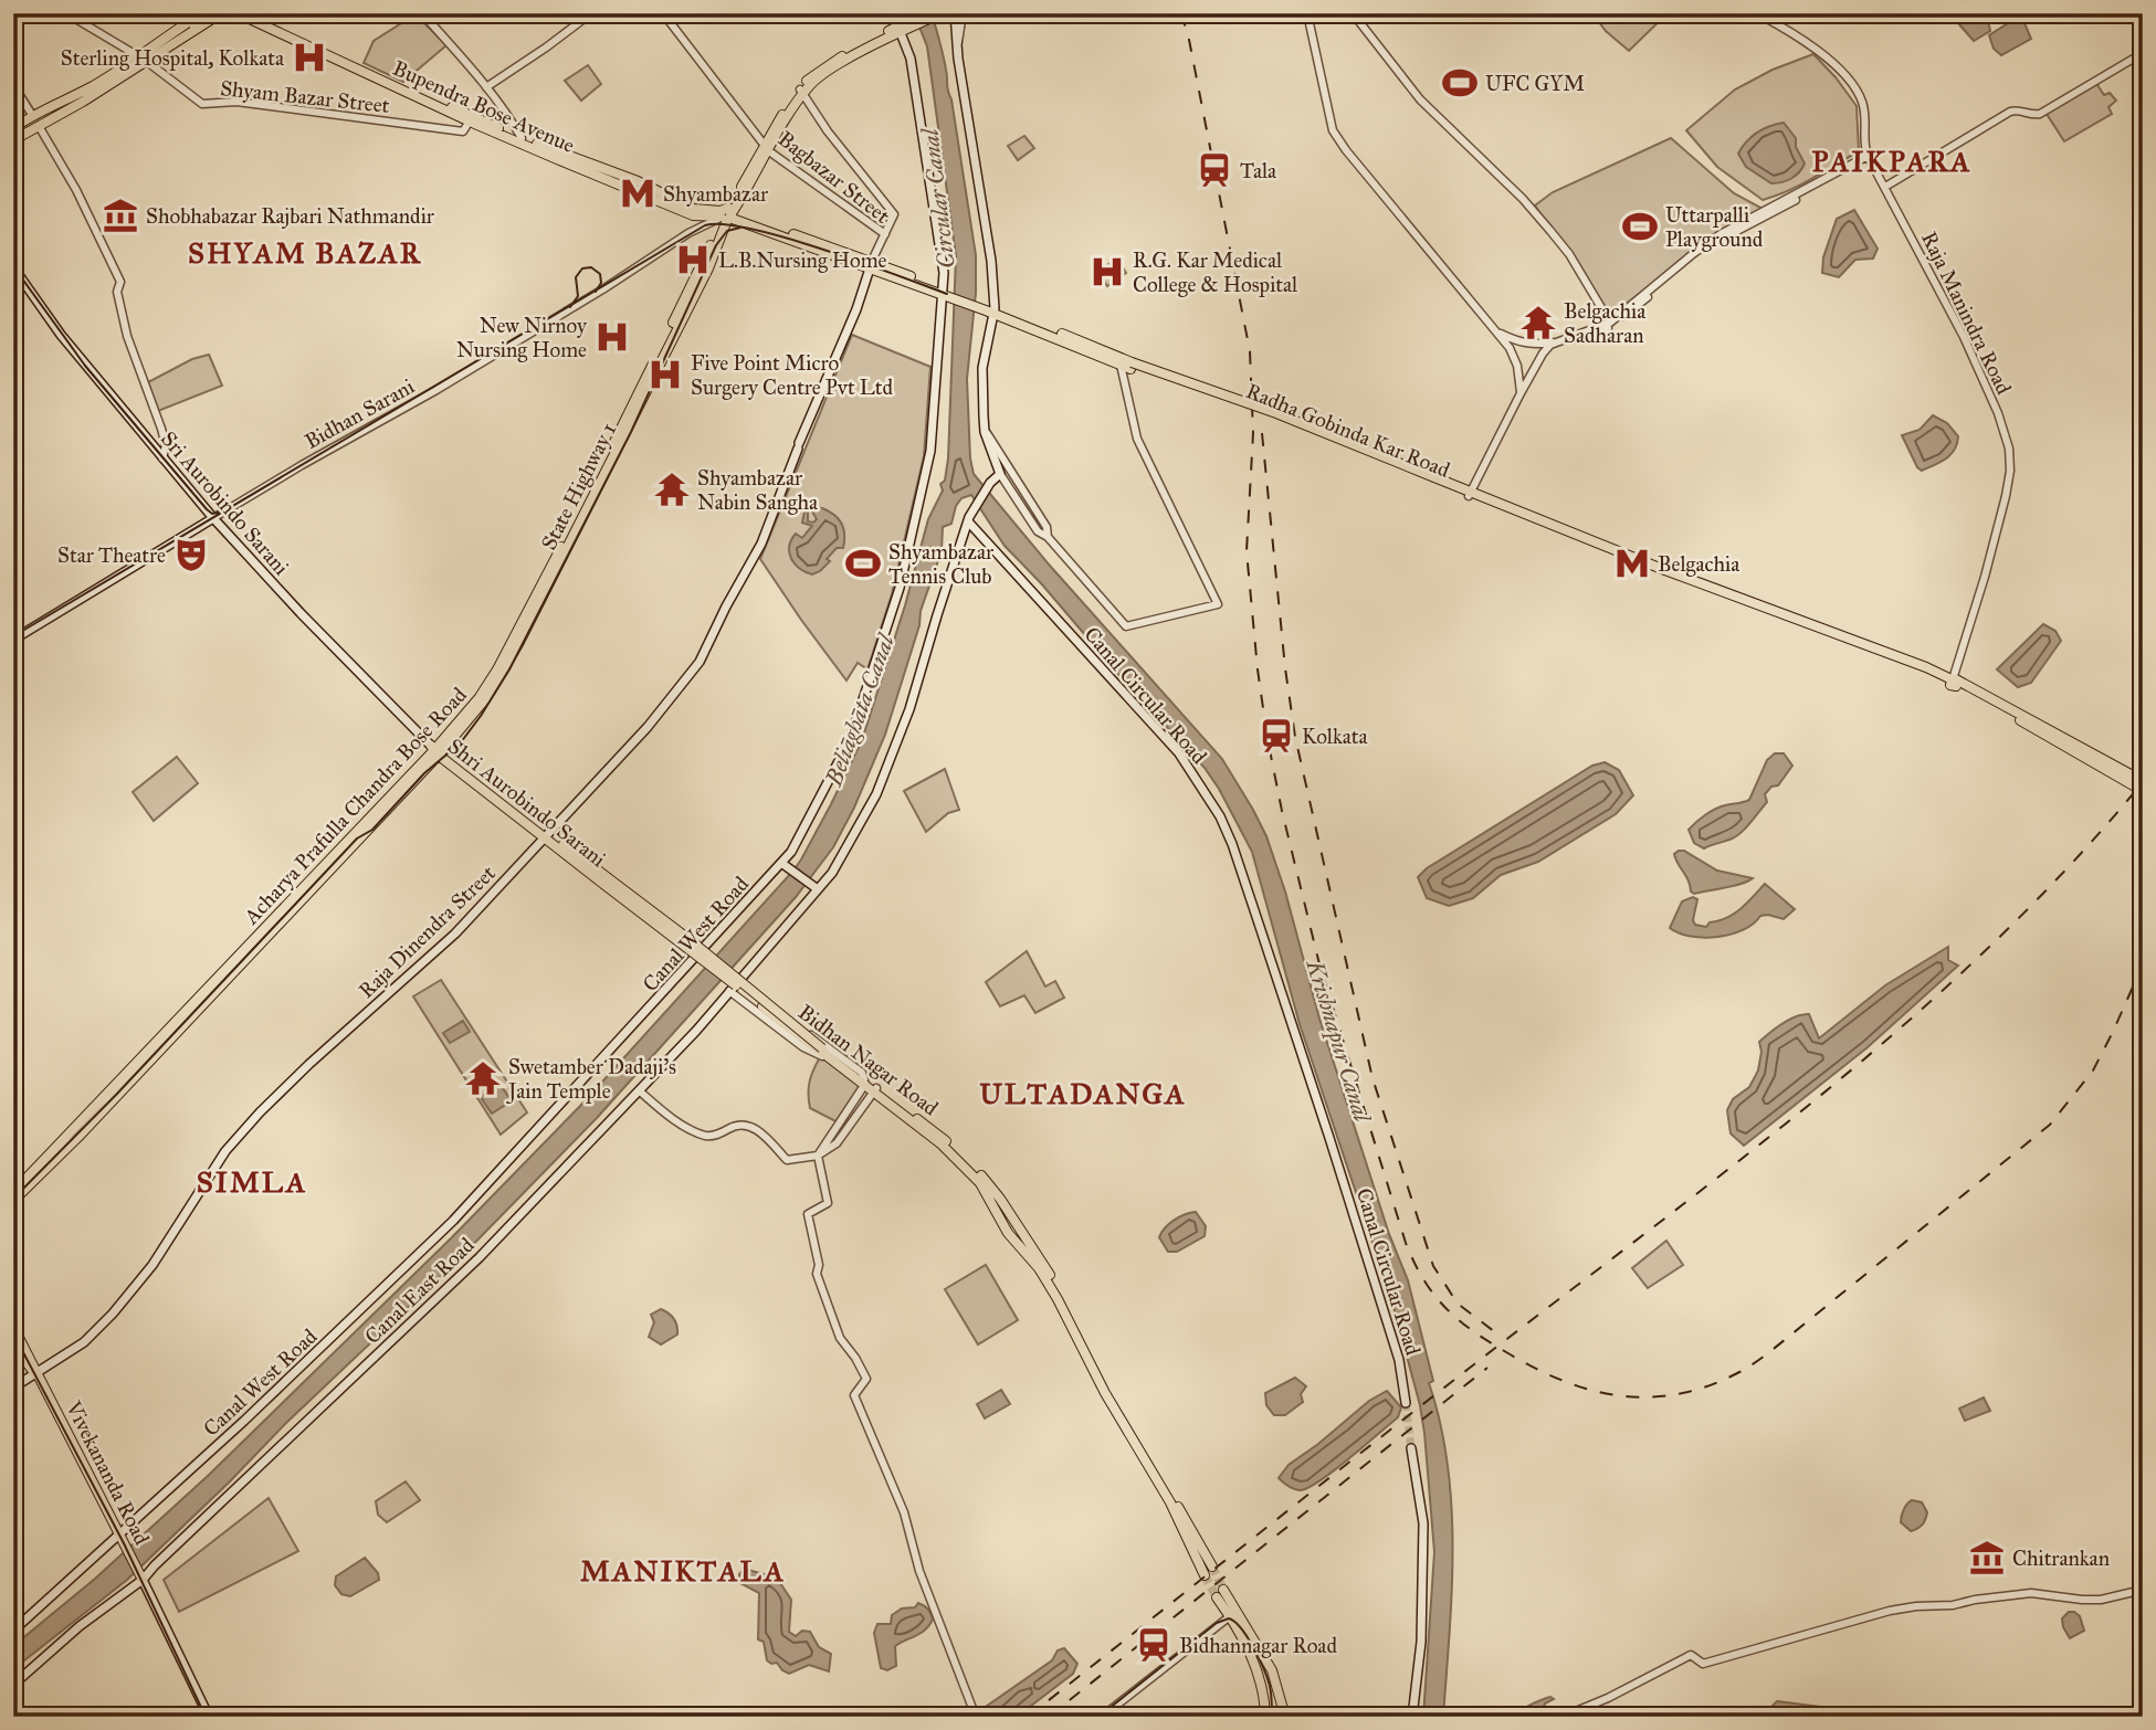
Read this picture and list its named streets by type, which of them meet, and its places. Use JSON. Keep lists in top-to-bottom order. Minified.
{"streets":{"main road":["Bupendra Bose Avenue","Bidhan Sarani","State Highway 1","Sri Aurobindo Sarani","Canal Circular Road","Shri Aurobindo Sarani","Acharya Prafulla Chandra Bose Road","Raja Dinendra Street","Canal West Road","Bidhan Nagar Road","Canal East Road","Vivekananda Road"],"street":["Shyam Bazar Street","Bagbazar Street","Raja Manindra Road"]},"crossings":[["Shyam Bazar Street","Bupendra Bose Avenue"],["Bupendra Bose Avenue","Bidhan Sarani"],["Bupendra Bose Avenue","State Highway 1"],["Bagbazar Street","Raja Dinendra Street"],["Bidhan Sarani","State Highway 1"],["Bidhan Sarani","Sri Aurobindo Sarani"],["State Highway 1","Sri Aurobindo Sarani"],["State Highway 1","Shri Aurobindo Sarani"],["State Highway 1","Acharya Prafulla Chandra Bose Road"],["Sri Aurobindo Sarani","Shri Aurobindo Sarani"],["Sri Aurobindo Sarani","Acharya Prafulla Chandra Bose Road"],["Canal Circular Road","Canal East Road"],["Shri Aurobindo Sarani","Acharya Prafulla Chandra Bose Road"],["Shri Aurobindo Sarani","Raja Dinendra Street"],["Shri Aurobindo Sarani","Bidhan Nagar Road"],["Raja Dinendra Street","Vivekananda Road"],["Canal West Road","Vivekananda Road"],["Canal East Road","Vivekananda Road"]],"districts":["PAIKPARA","SHYAM BAZAR","ULTADANGA","SIMLA","MANIKTALA"],"water":["Circular Canal","Beliāghāta Canal","Krishnapur Canal"],"places":{"hospital":["Sterling Hospital, Kolkata","L.B.Nursing Home","R.G. Kar Medical College & Hospital","New Nirnoy Nursing Home","Five Point Micro Surgery Centre Pvt Ltd"],"sports":["UFC GYM","Uttarpalli Playground","Shyambazar Tennis Club"],"station":["Tala","Kolkata","Bidhannagar Road"],"metro station":["Shyambazar","Belgachia"],"museum":["Shobhabazar Rajbari Nathmandir","Chitrankan"],"temple":["Belgachia Sadharan","Shyambazar Nabin Sangha","Swetamber Dadaji's Jain Temple"],"theatre":["Star Theatre"]}}
